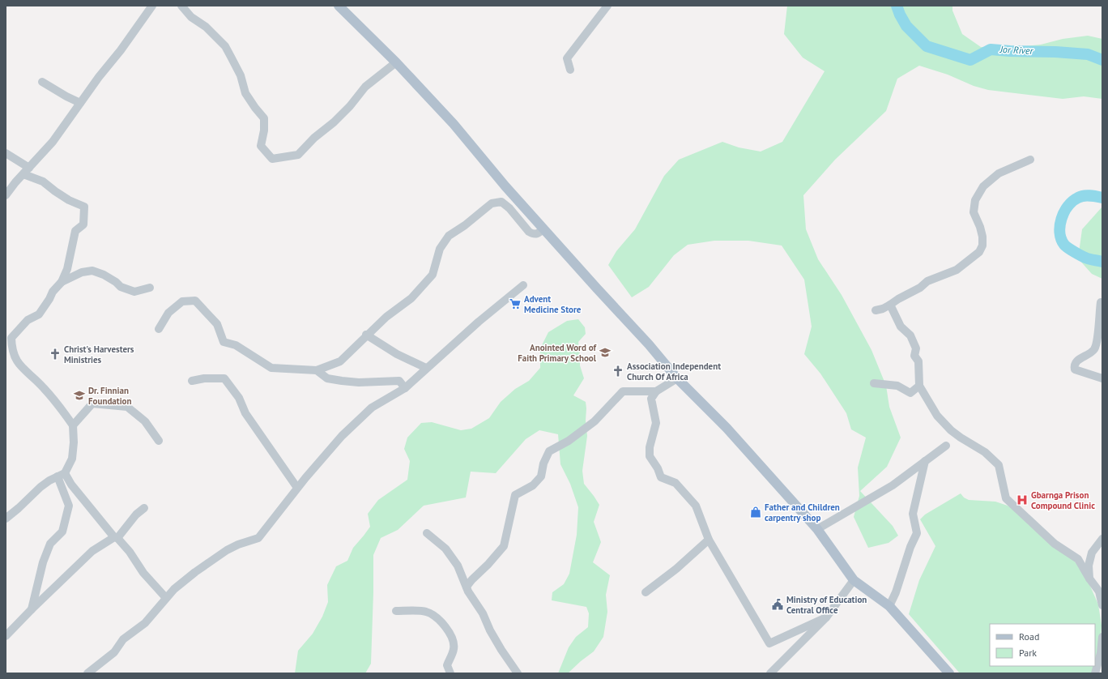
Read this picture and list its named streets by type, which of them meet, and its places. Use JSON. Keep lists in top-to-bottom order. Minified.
{"water":["Jor River"],"places":{"supermarket":["Advent Medicine Store"],"school or university":["Anointed Word of Faith Primary School","Dr. Finnian Foundation"],"church":["Christ's Harvesters Ministries","Association Independent Church Of Africa"],"hospital":["Gbarnga Prison Compound Clinic"],"shop":["Father and Children carpentry shop"],"public building":["Ministry of Education Central Office"]},"legend":["Road","Park"]}
